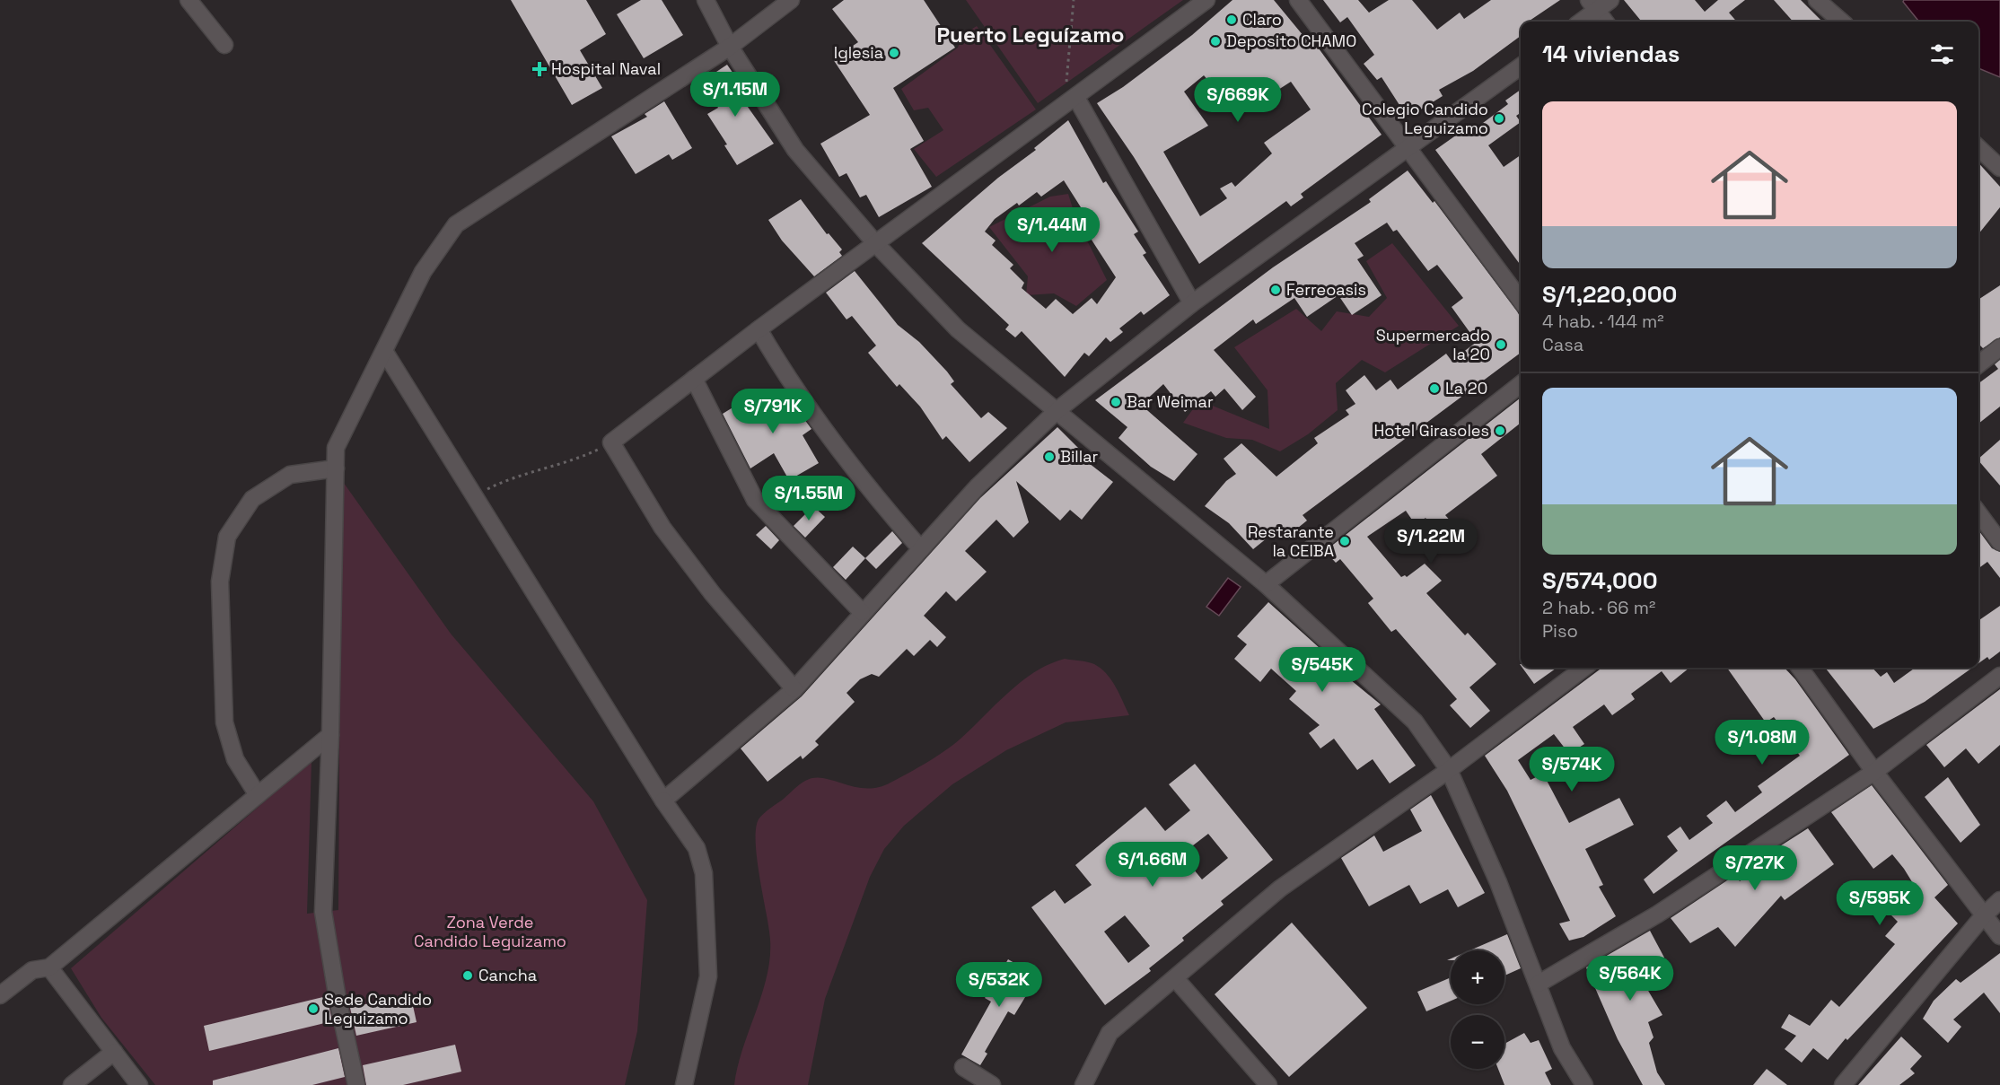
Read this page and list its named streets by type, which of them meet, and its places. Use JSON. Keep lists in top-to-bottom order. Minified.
{"districts":["Puerto Leguízamo"],"parks":["Zona Verde Candido Leguizamo"],"places":{"other":["Claro","Deposito CHAMO","Iglesia","Colegio Candido Leguizamo","Ferreoasis","Supermercado la 20","La 20","Bar Weimar","Hotel Girasoles","Billar","Restarante la CEIBA","Cancha","Sede Candido Leguizamo"],"health":["Hospital Naval"]},"page":{"heading":"14 viviendas","price":["S/1.15M","S/669K","S/1.44M","S/791K","S/1.55M","S/1.22M","S/545K","S/1.08M","S/574K","S/1.66M","S/727K","S/595K","S/564K","S/532K"],"list":[{"name":"S/1,220,000","note":"4 hab. · 144 m² · Casa"},{"name":"S/574,000","note":"2 hab. · 66 m² · Piso"}],"map_buttons":["+","−"]}}
